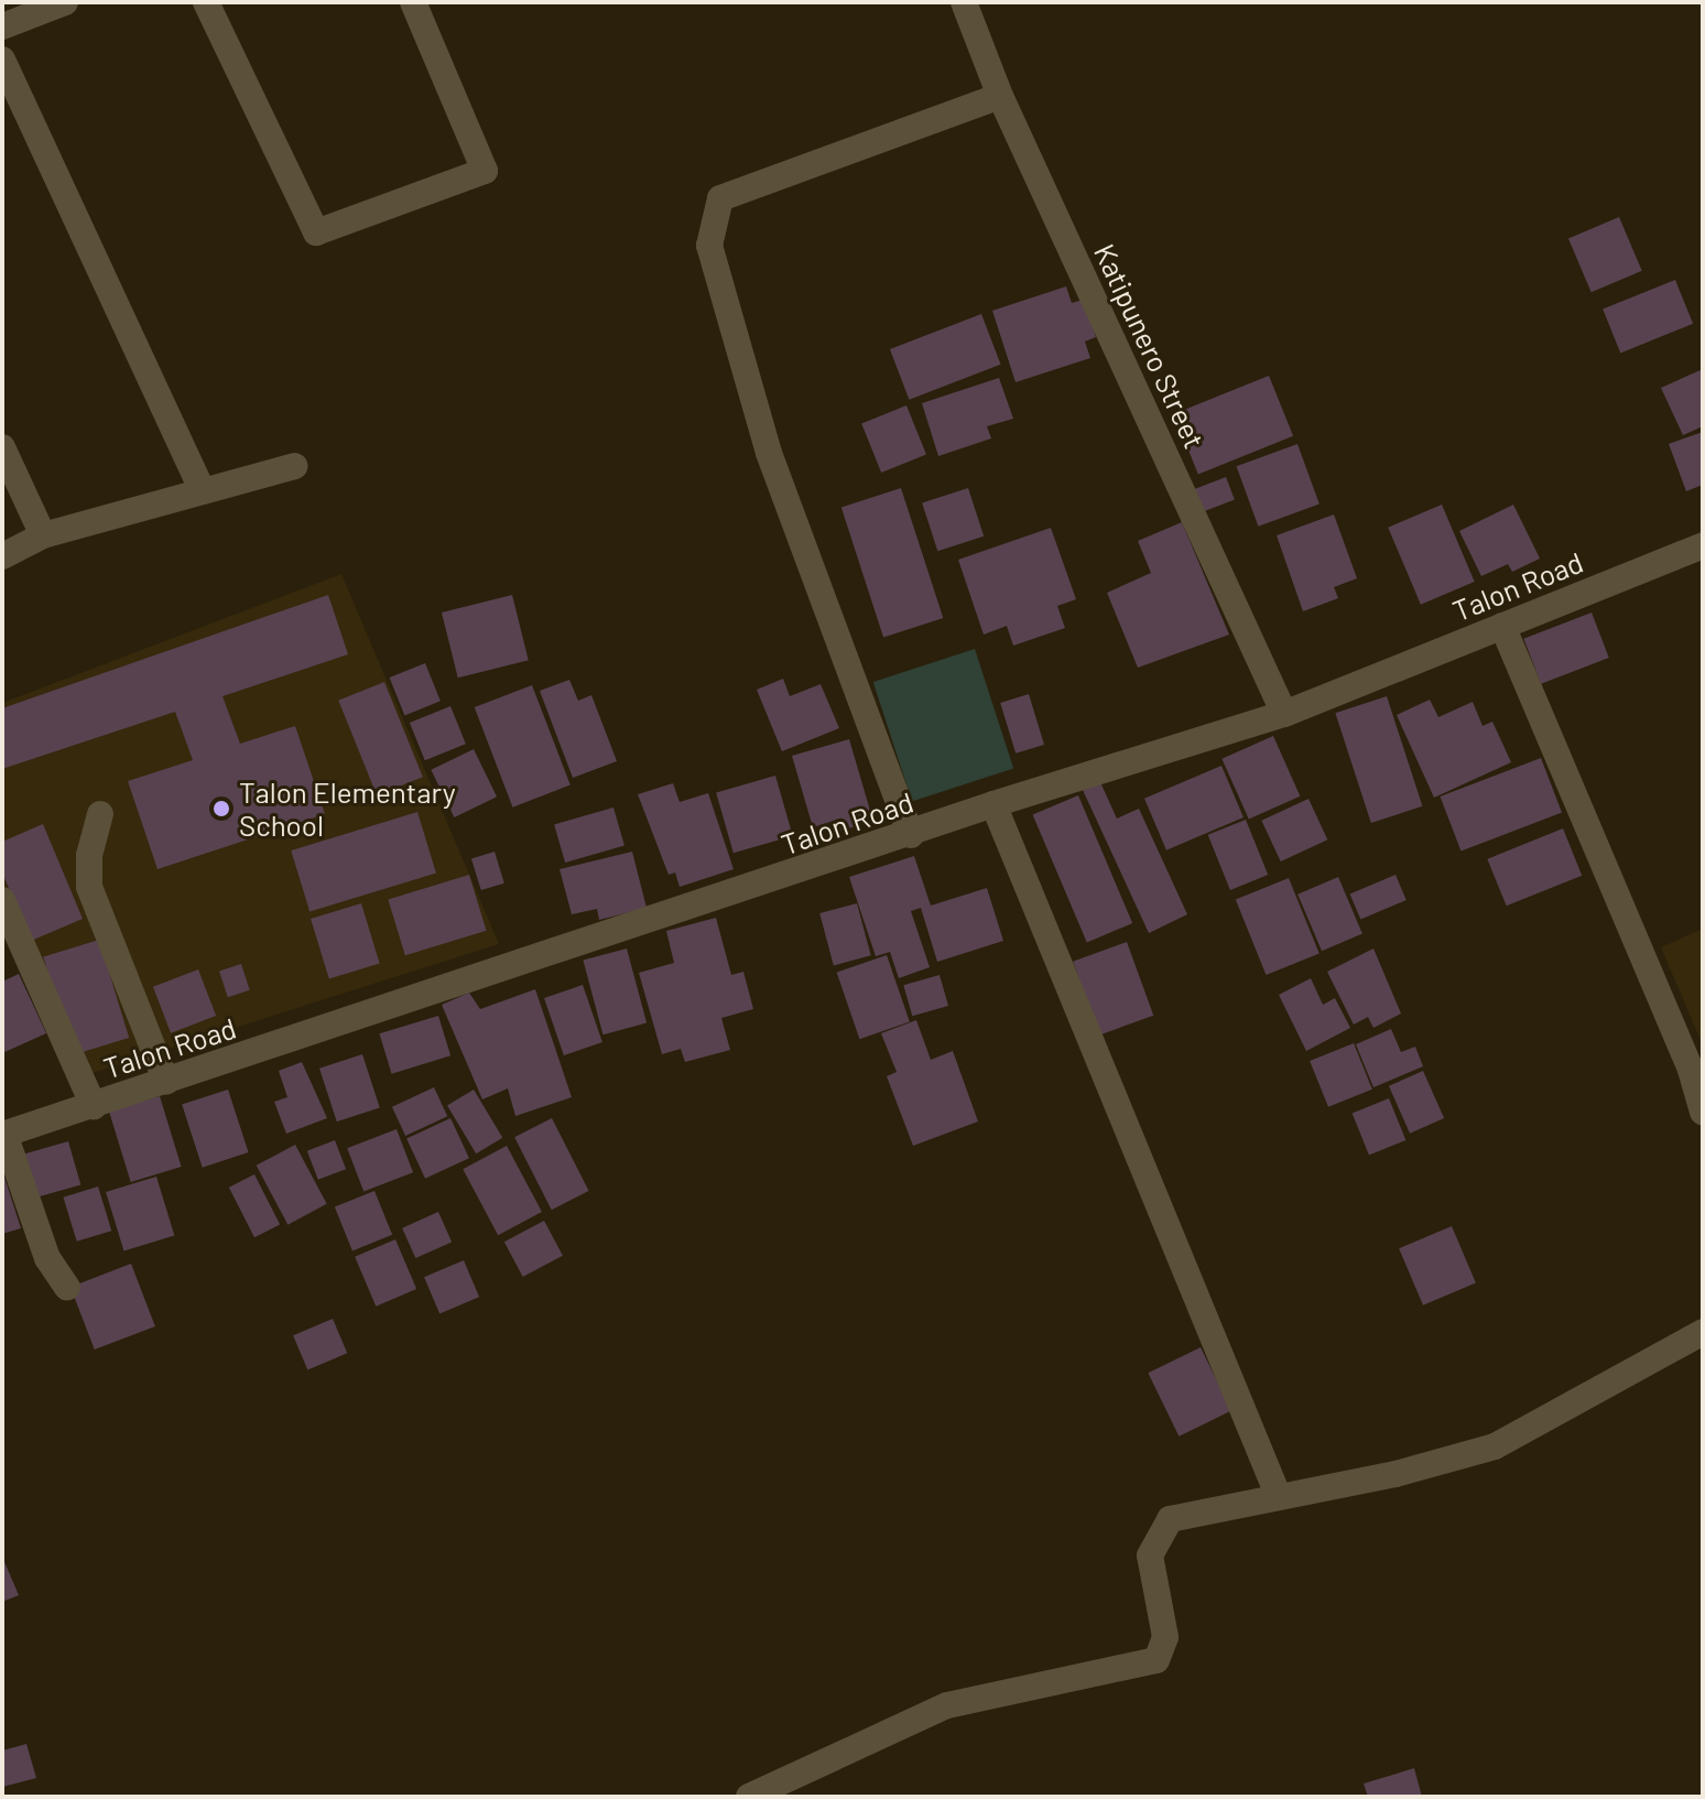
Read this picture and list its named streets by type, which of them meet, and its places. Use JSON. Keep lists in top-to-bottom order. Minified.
{"streets":{"street":["Katipunero Street","Talon Road"]},"crossings":[["Katipunero Street","Talon Road"]],"places":["Talon Elementary School"]}
